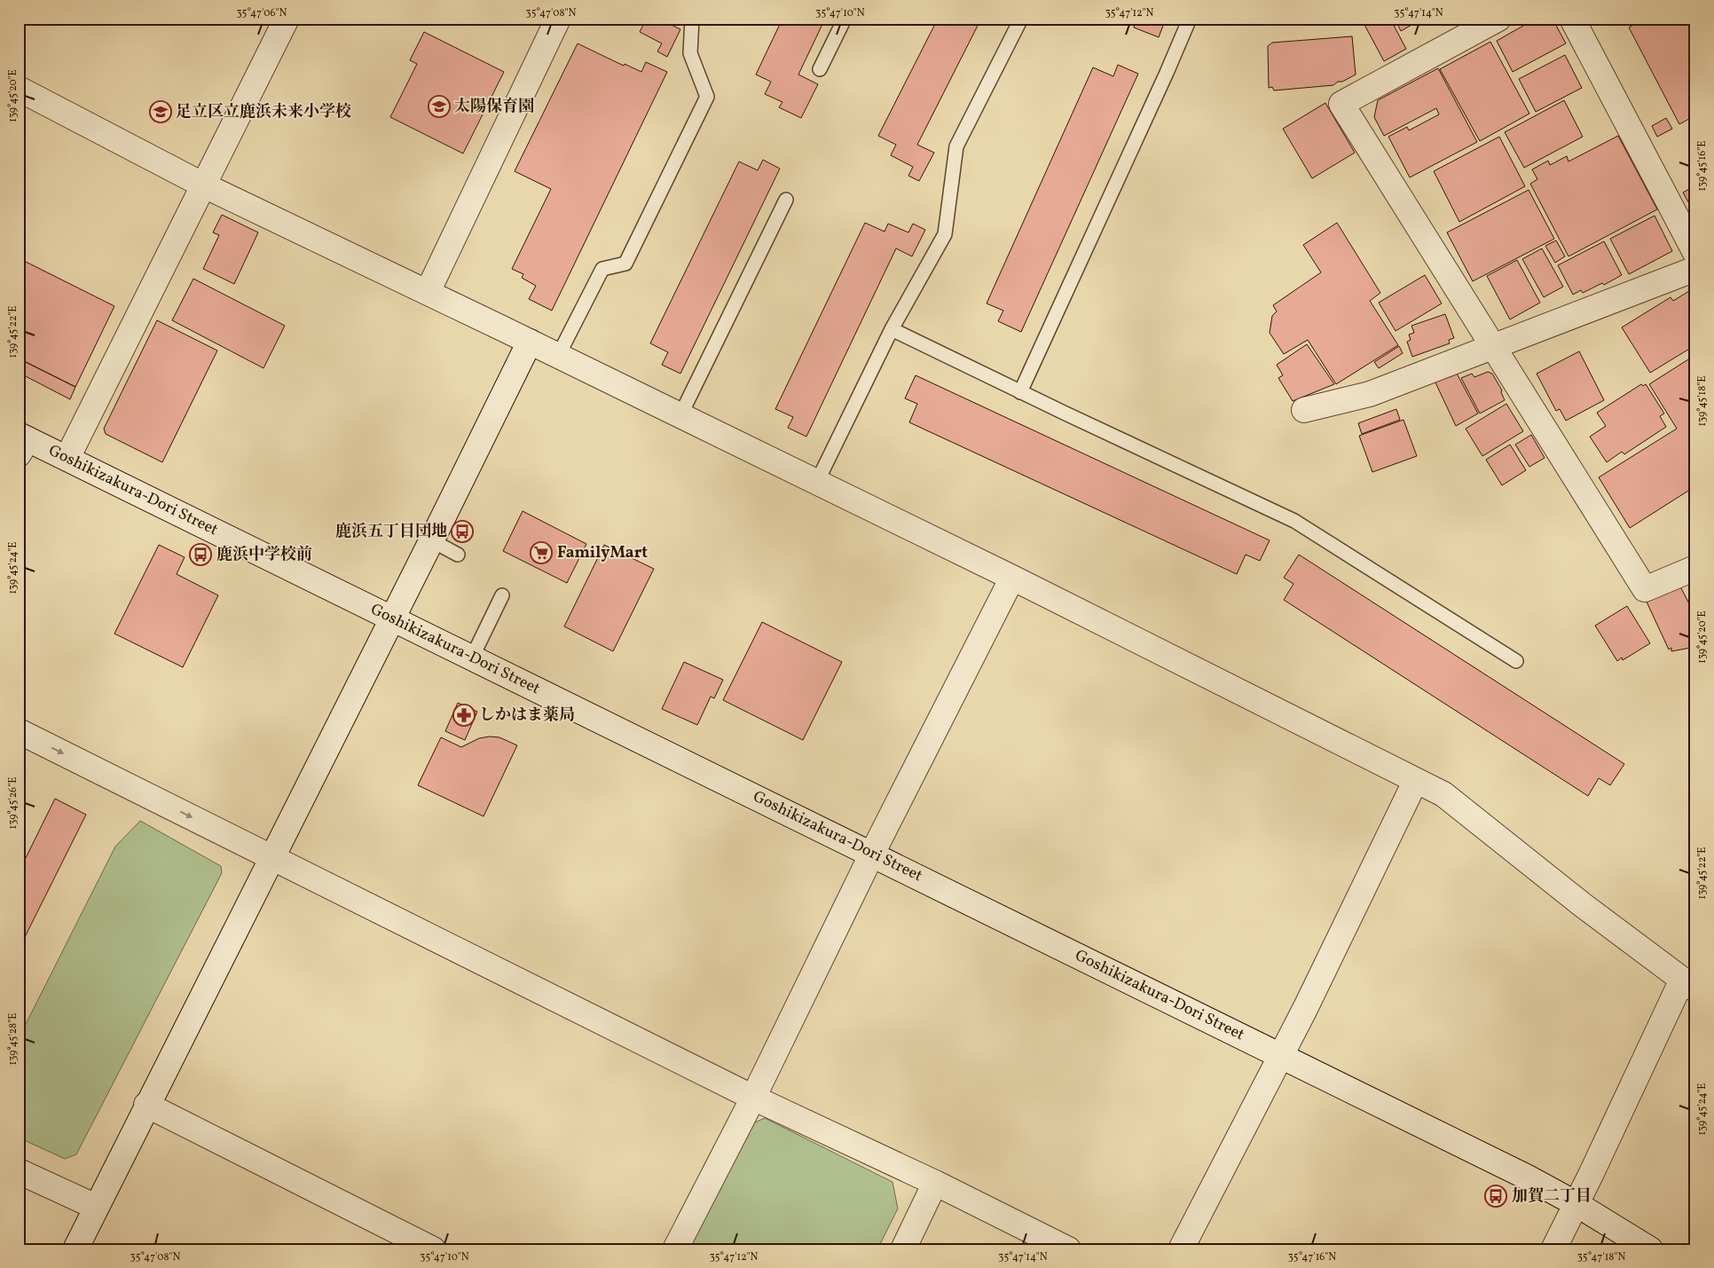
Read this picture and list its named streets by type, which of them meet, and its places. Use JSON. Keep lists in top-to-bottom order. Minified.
{"streets":{"street":["Goshikizakura-Dori Street"]},"places":{"school or university":["太陽保育園","足立区立鹿浜未来小学校"],"bus stop":["鹿浜五丁目団地","鹿浜中学校前","加賀二丁目"],"supermarket":["FamilyMart"],"pharmacy":["しかはま薬局"]},"coordinates":["35°47'06\"N","35°47'08\"N","35°47'10\"N","35°47'12\"N","35°47'14\"N","139°45'20\"E","139°45'16\"E","139°45'22\"E","139°45'18\"E","139°45'24\"E","139°45'26\"E","139°45'28\"E","35°47'16\"N","35°47'18\"N"]}
